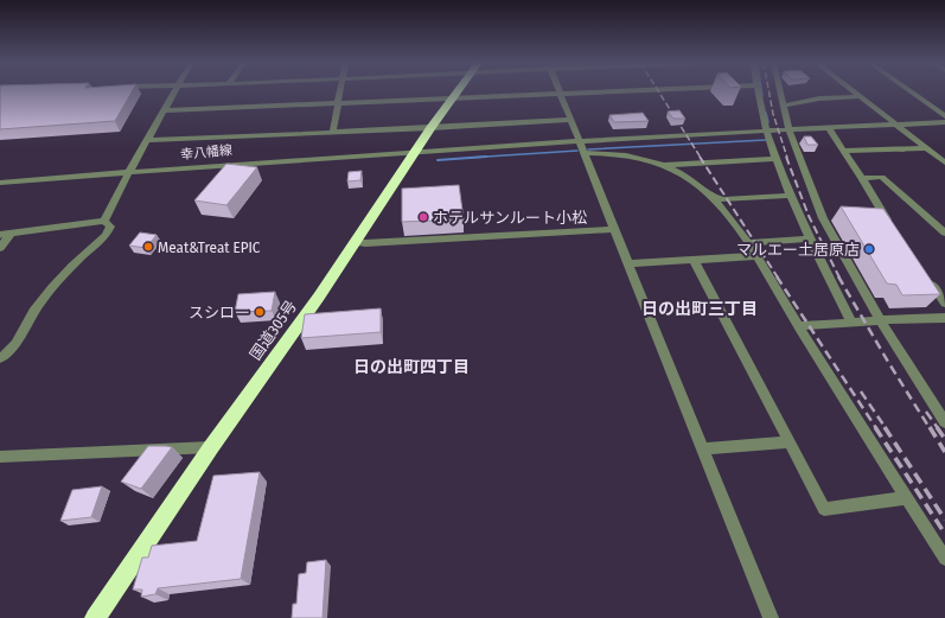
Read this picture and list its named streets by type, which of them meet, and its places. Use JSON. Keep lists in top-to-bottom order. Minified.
{"streets":{"highway":["国道305号"],"street":["幸八幡線"]},"crossings":[["幸八幡線","国道305号"]],"districts":["日の出町三丁目","日の出町四丁目"],"places":["ホテルサンルート小松","Meat&Treat EPIC","マルエー土居原店","スシロー"]}
